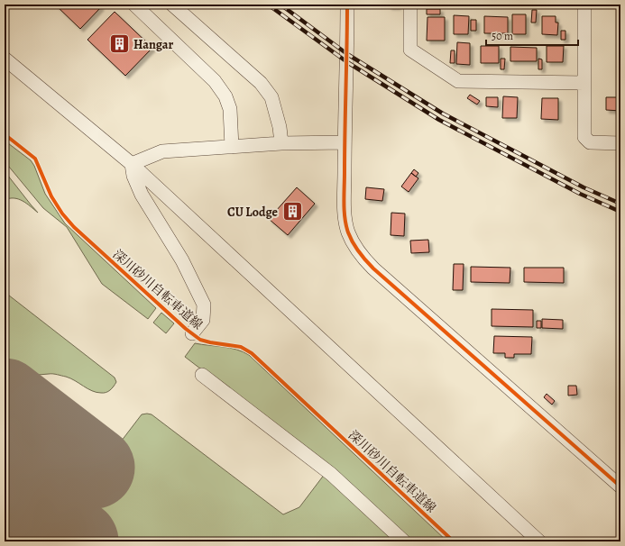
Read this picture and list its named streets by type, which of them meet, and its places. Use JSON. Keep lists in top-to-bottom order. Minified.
{"streets":{"cycle path":["深川砂川自転車道線"]},"places":{"building":["Hangar","CU Lodge"]},"scale_bar":"50 m"}
